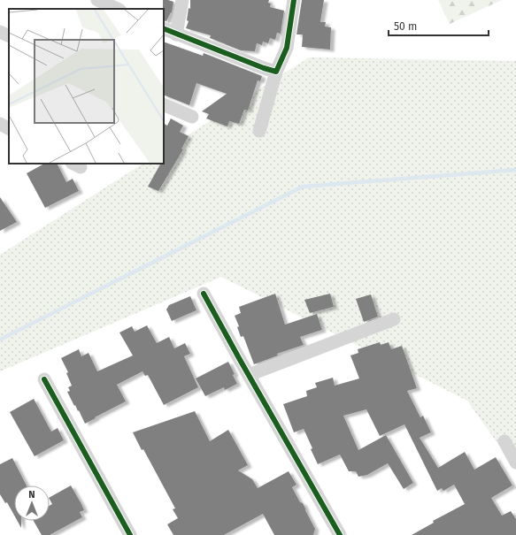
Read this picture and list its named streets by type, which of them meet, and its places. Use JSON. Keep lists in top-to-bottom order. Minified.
{"scale_bar":"50 m","north":"top"}
